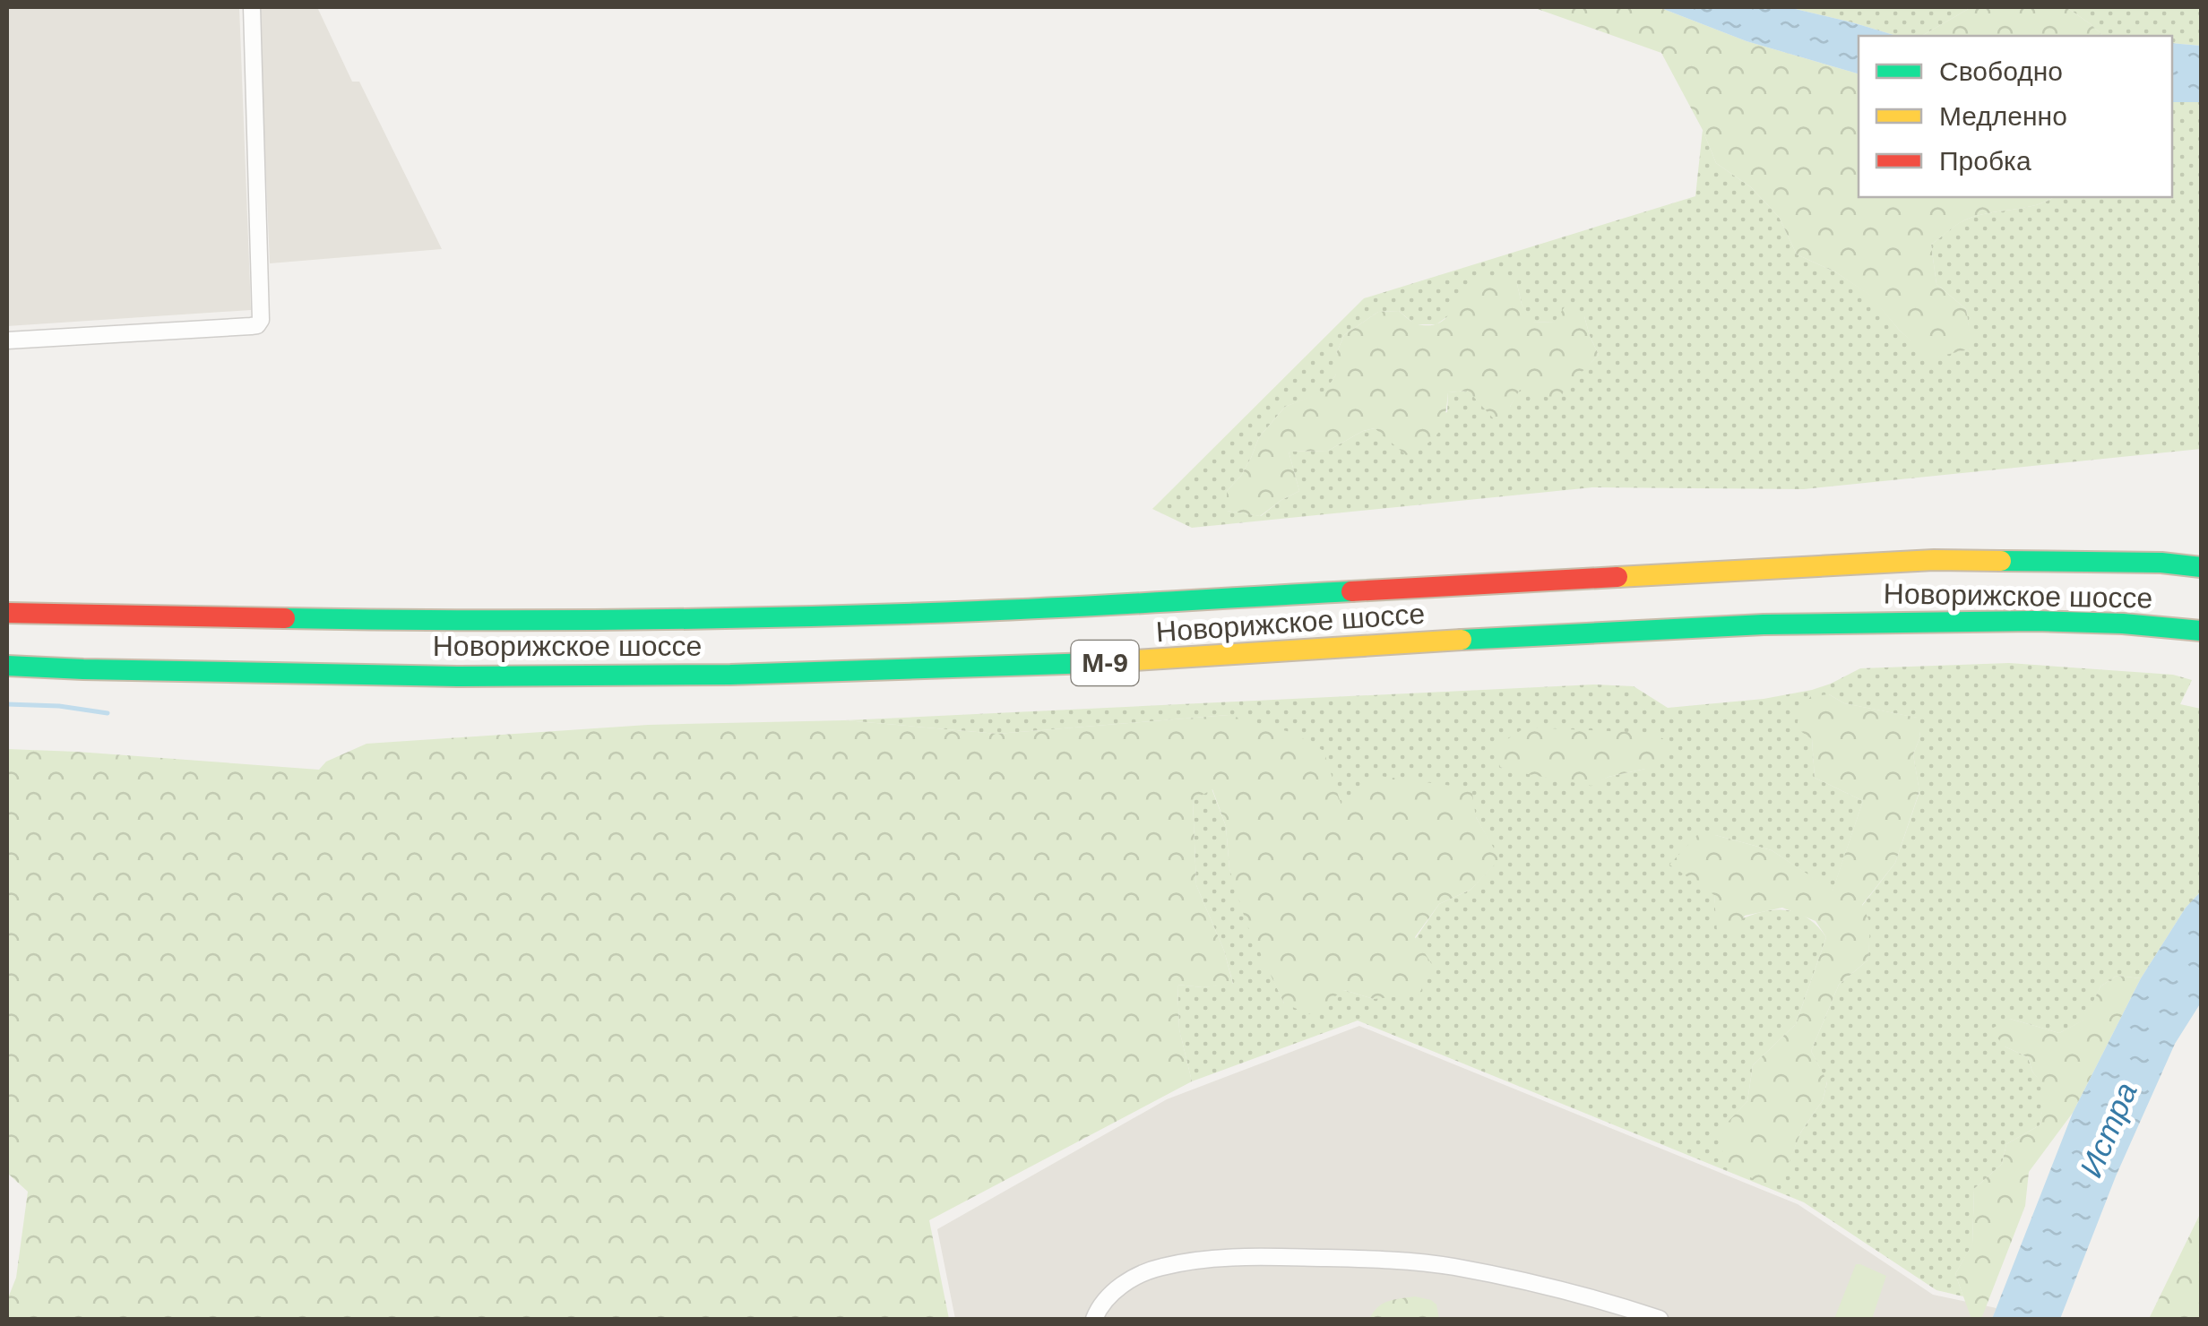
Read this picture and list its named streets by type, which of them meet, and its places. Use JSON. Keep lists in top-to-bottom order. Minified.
{"streets":{"highway":["Новорижское шоссе","М-9"]},"water":["Истра"],"legend":["Свободно","Медленно","Пробка"]}
